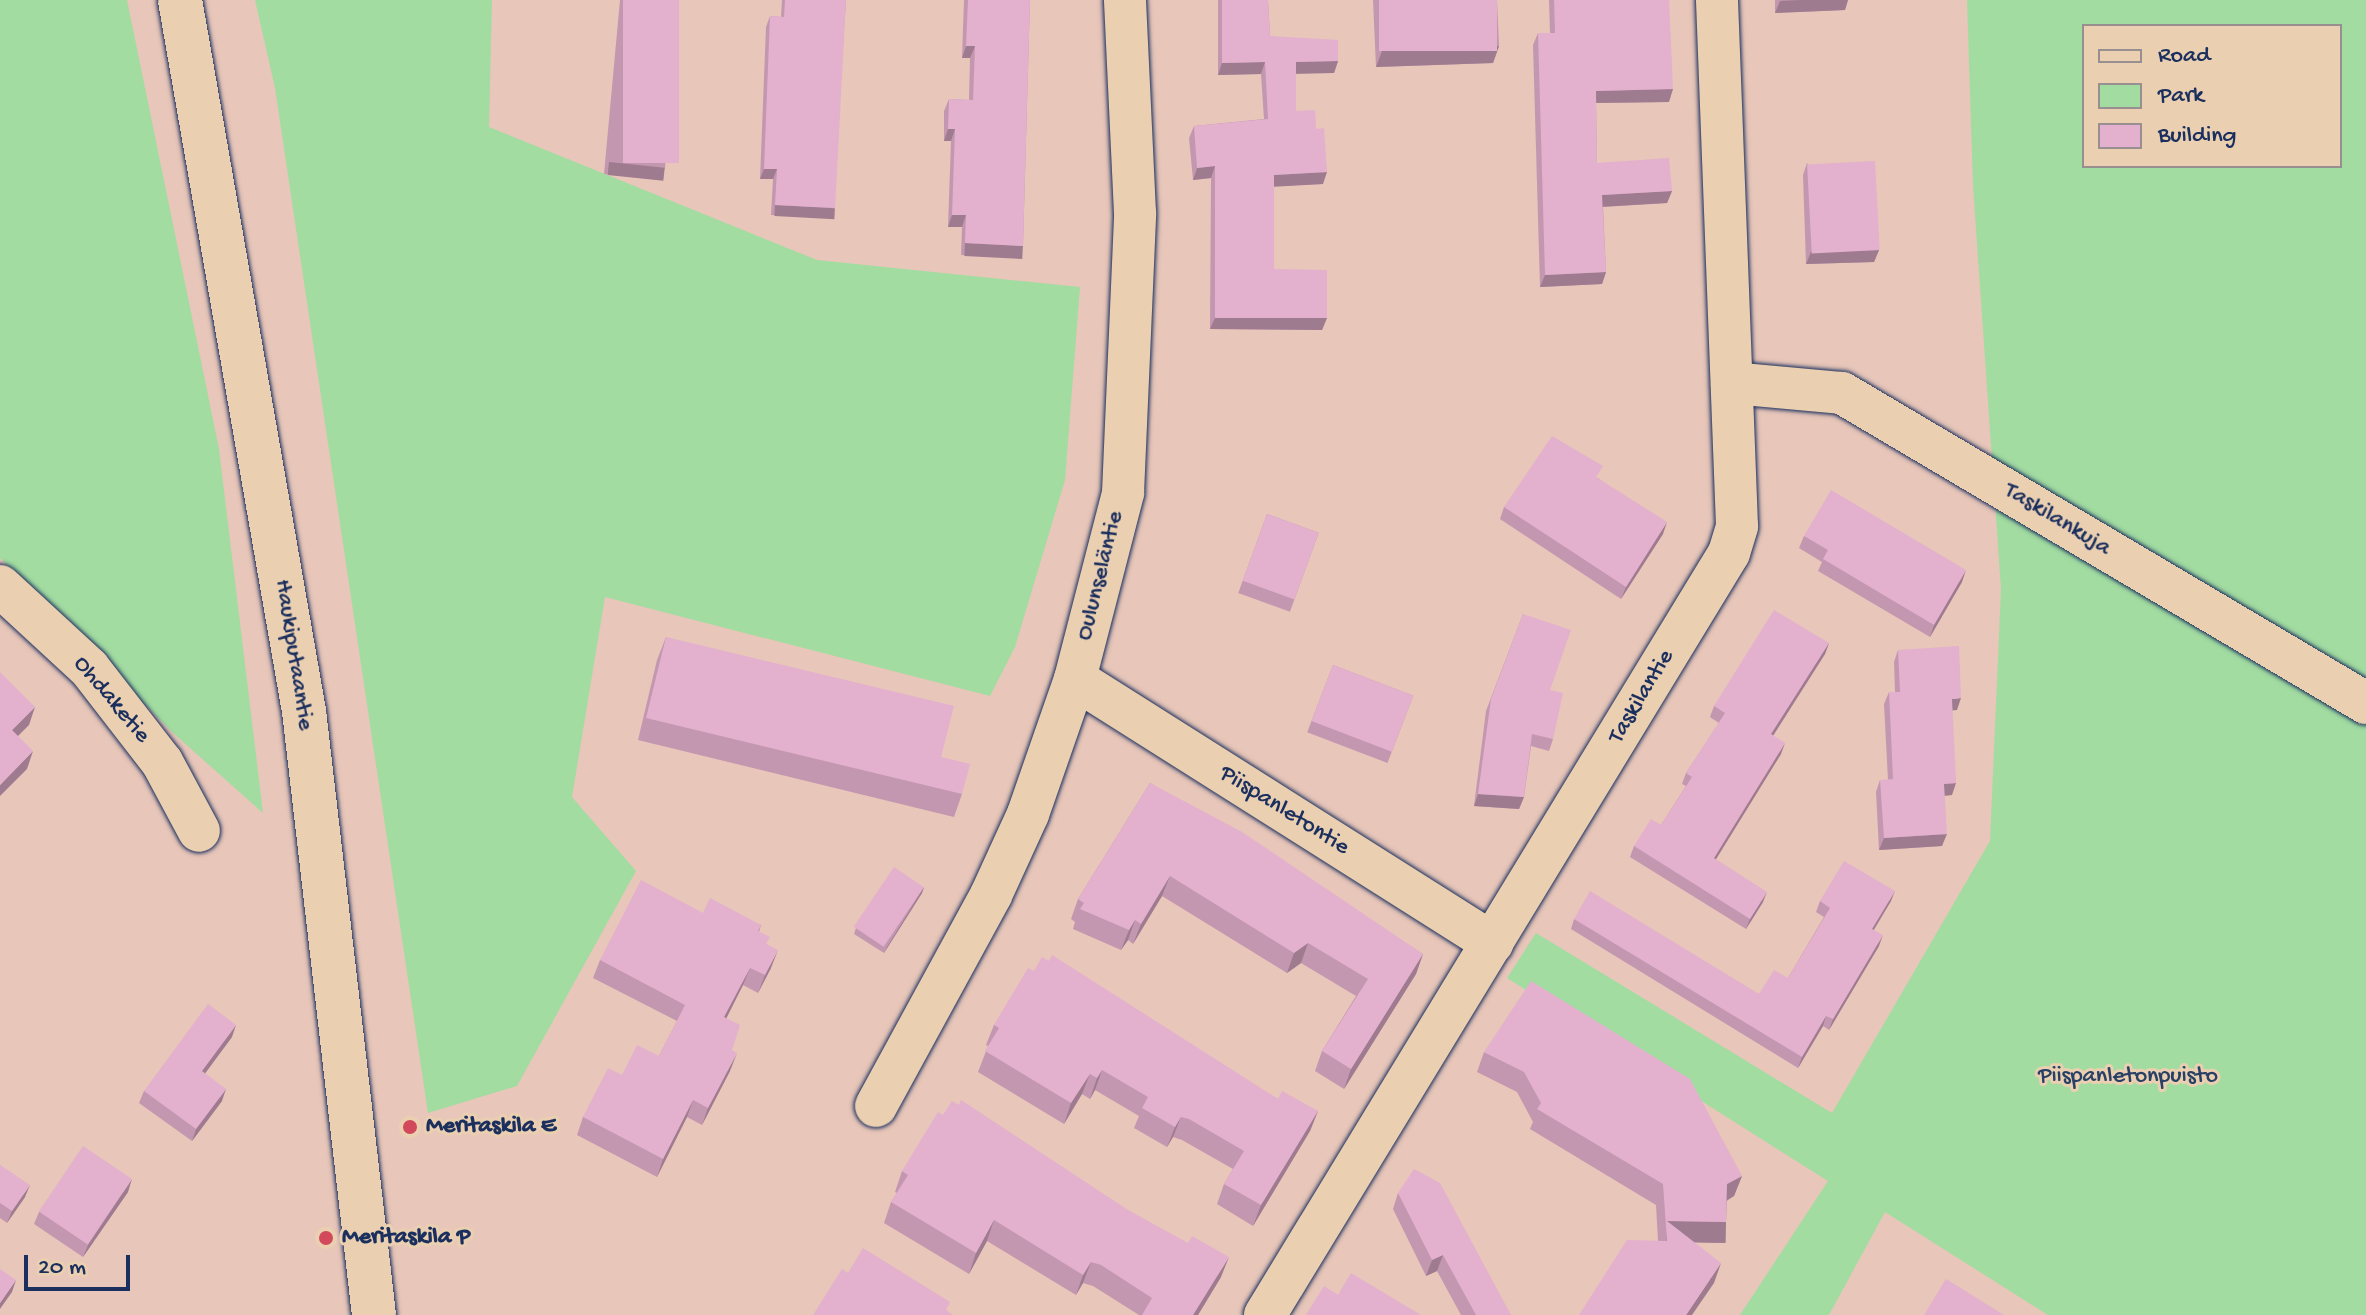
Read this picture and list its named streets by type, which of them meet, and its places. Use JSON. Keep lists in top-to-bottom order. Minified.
{"streets":{"main road":["Haukiputaantie"],"street":["Taskilankuja","Oulunseläntie","Taskilantie","Ohdaketie","Piispanletontie"]},"crossings":[["Taskilankuja","Taskilantie"],["Oulunseläntie","Piispanletontie"],["Taskilantie","Piispanletontie"]],"parks":["Piispanletonpuisto"],"places":["Meritaskila E","Meritaskila P"],"legend":["Road","Park","Building"],"scale_bar":"20 m"}
